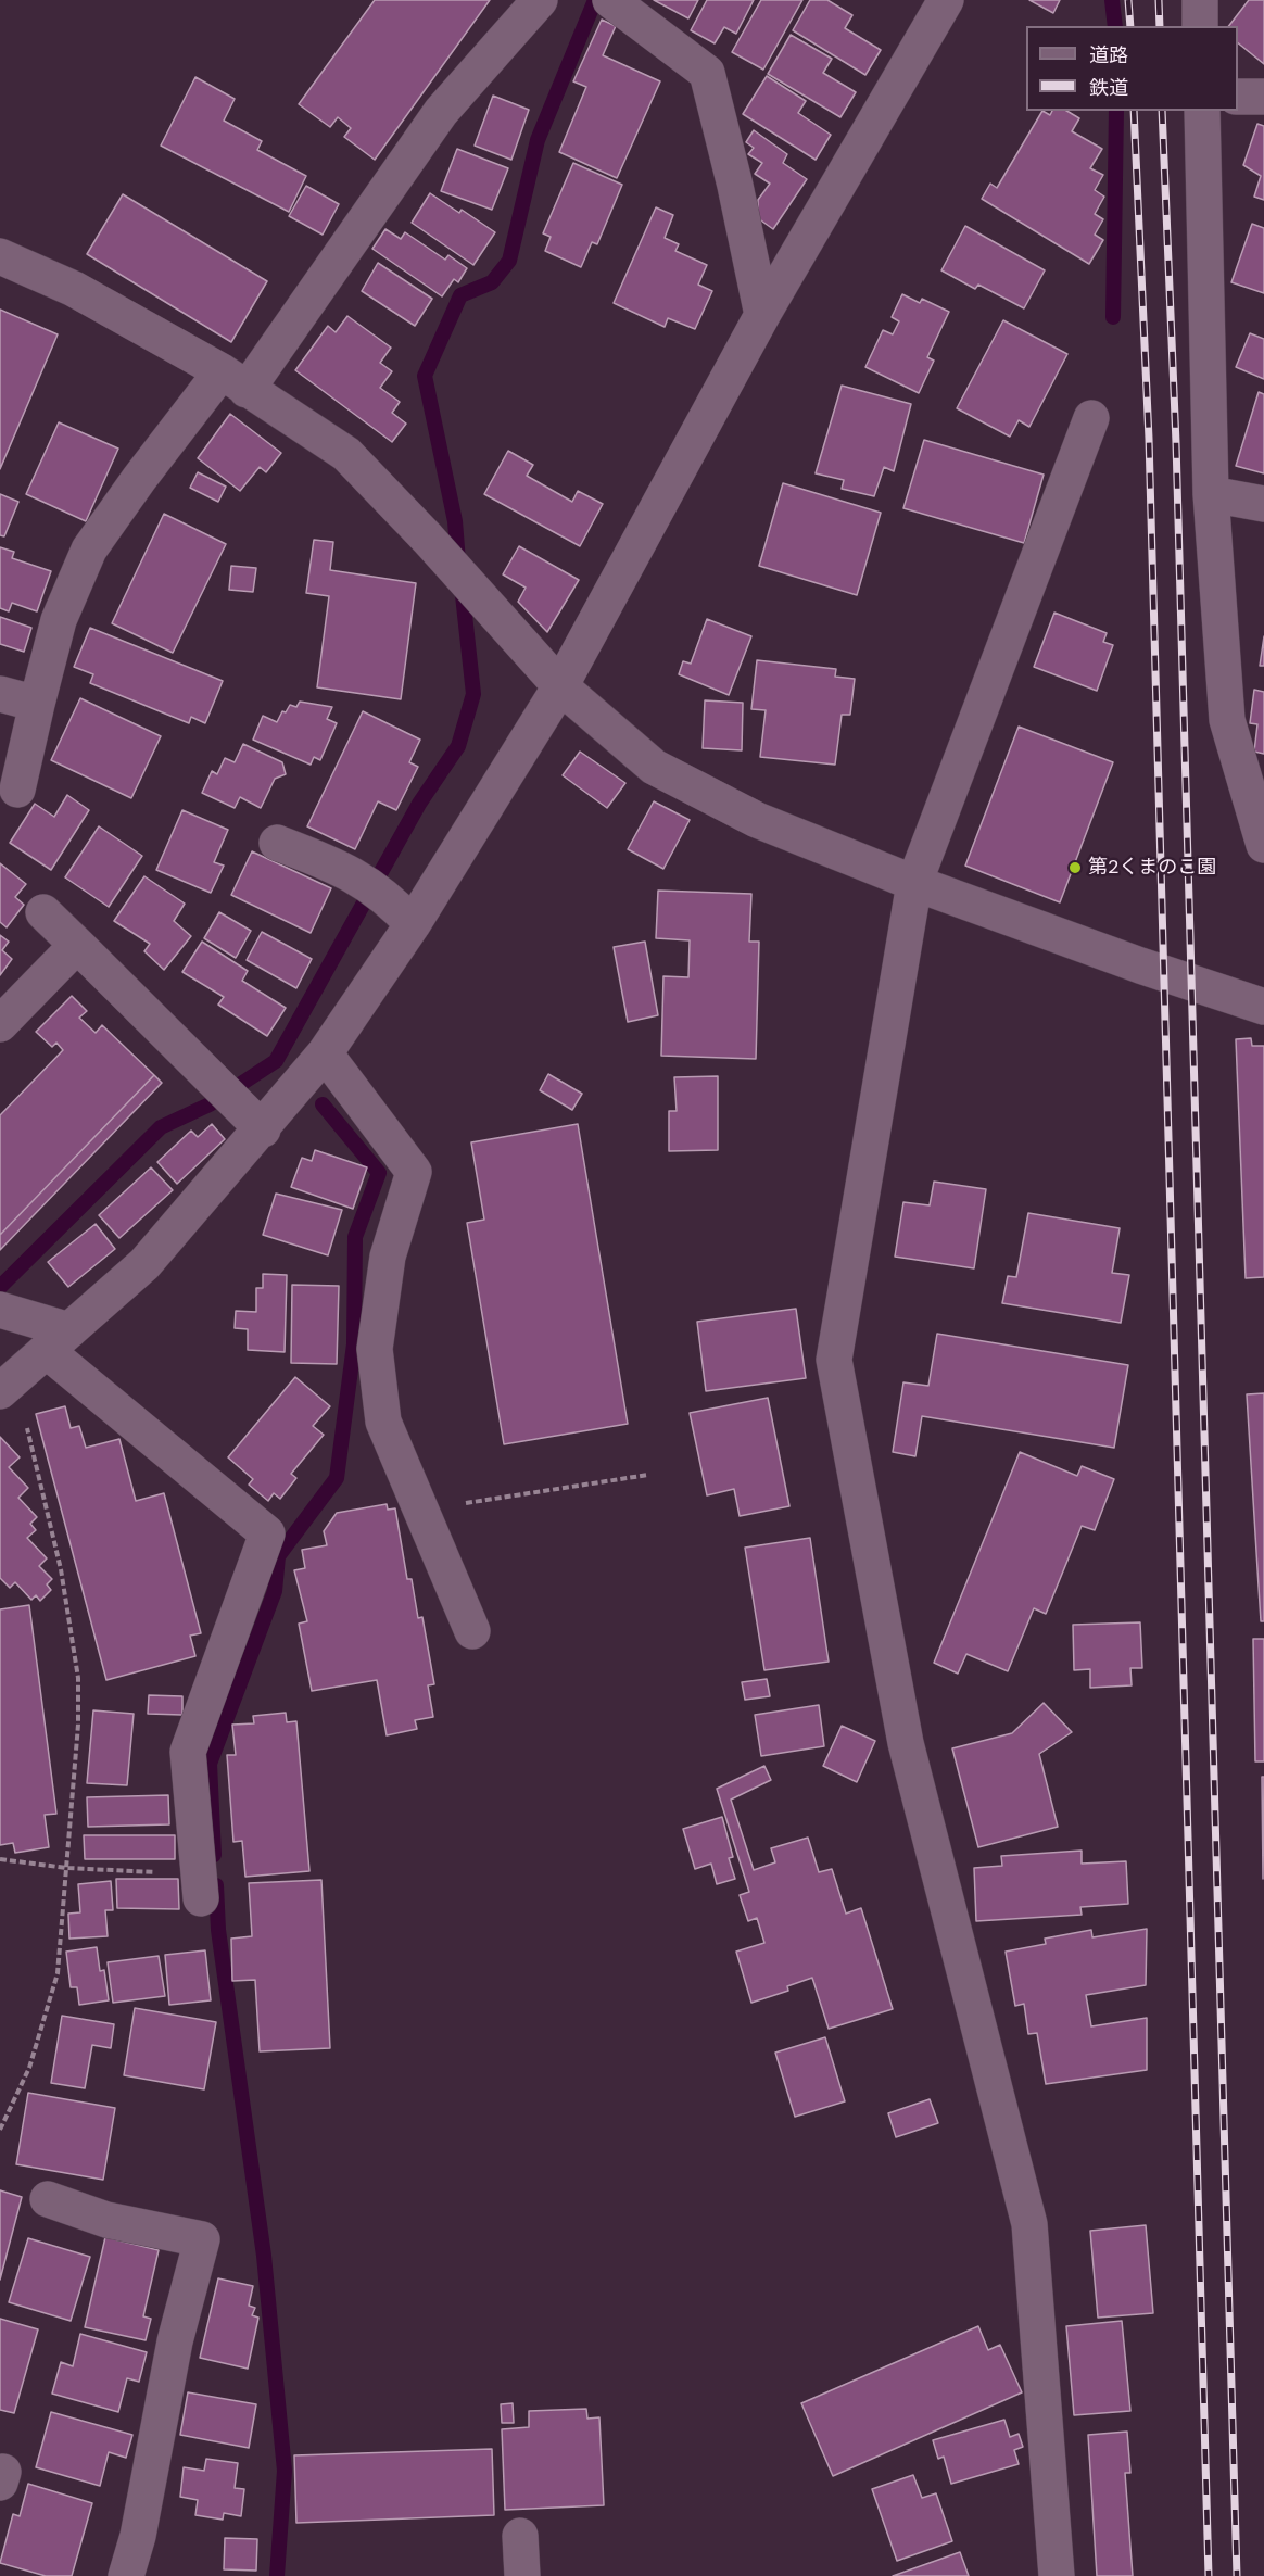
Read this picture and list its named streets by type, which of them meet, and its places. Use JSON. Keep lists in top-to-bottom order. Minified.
{"places":["第2くまのこ園"],"legend":["道路","鉄道"]}
